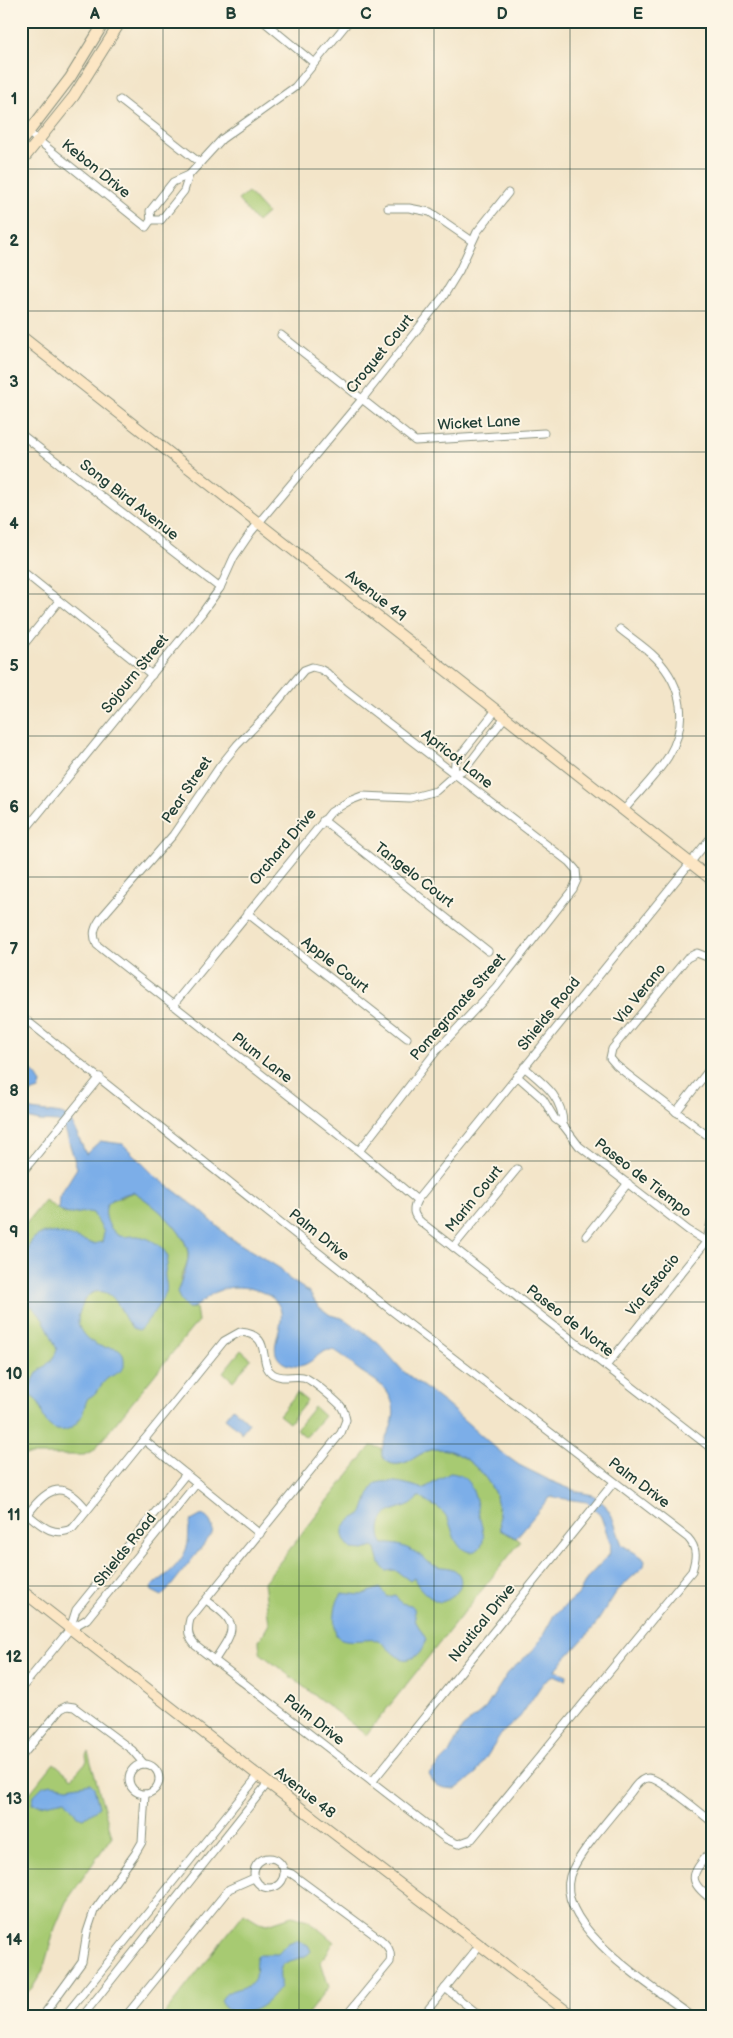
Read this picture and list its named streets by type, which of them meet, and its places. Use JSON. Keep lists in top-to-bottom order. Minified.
{"streets":{"main road":["Avenue 49","Avenue 48"],"street":["Kebon Drive","Croquet Court","Wicket Lane","Song Bird Avenue","Sojourn Street","Apricot Lane","Pear Street","Orchard Drive","Tangelo Court","Apple Court","Via Verano","Pomegranate Street","Shields Road","Plum Lane","Paseo de Tiempo","Marin Court","Palm Drive","Via Estacio","Paseo de Norte","Nautical Drive"]},"crossings":[["Croquet Court","Wicket Lane"],["Croquet Court","Avenue 49"],["Croquet Court","Sojourn Street"],["Song Bird Avenue","Sojourn Street"],["Avenue 49","Sojourn Street"],["Avenue 49","Orchard Drive"],["Avenue 49","Shields Road"],["Apricot Lane","Pear Street"],["Apricot Lane","Orchard Drive"],["Apricot Lane","Pomegranate Street"],["Pear Street","Plum Lane"],["Orchard Drive","Tangelo Court"],["Orchard Drive","Apple Court"],["Orchard Drive","Plum Lane"],["Pomegranate Street","Plum Lane"],["Shields Road","Plum Lane"],["Shields Road","Paseo de Tiempo"],["Shields Road","Paseo de Norte"],["Shields Road","Avenue 48"],["Paseo de Tiempo","Via Estacio"],["Marin Court","Paseo de Norte"],["Palm Drive","Nautical Drive"],["Via Estacio","Paseo de Norte"]],"grid":{"columns":["A","B","C","D","E"],"rows":["1","2","3","4","5","6","7","8","9","10","11","12","13","14"]}}
